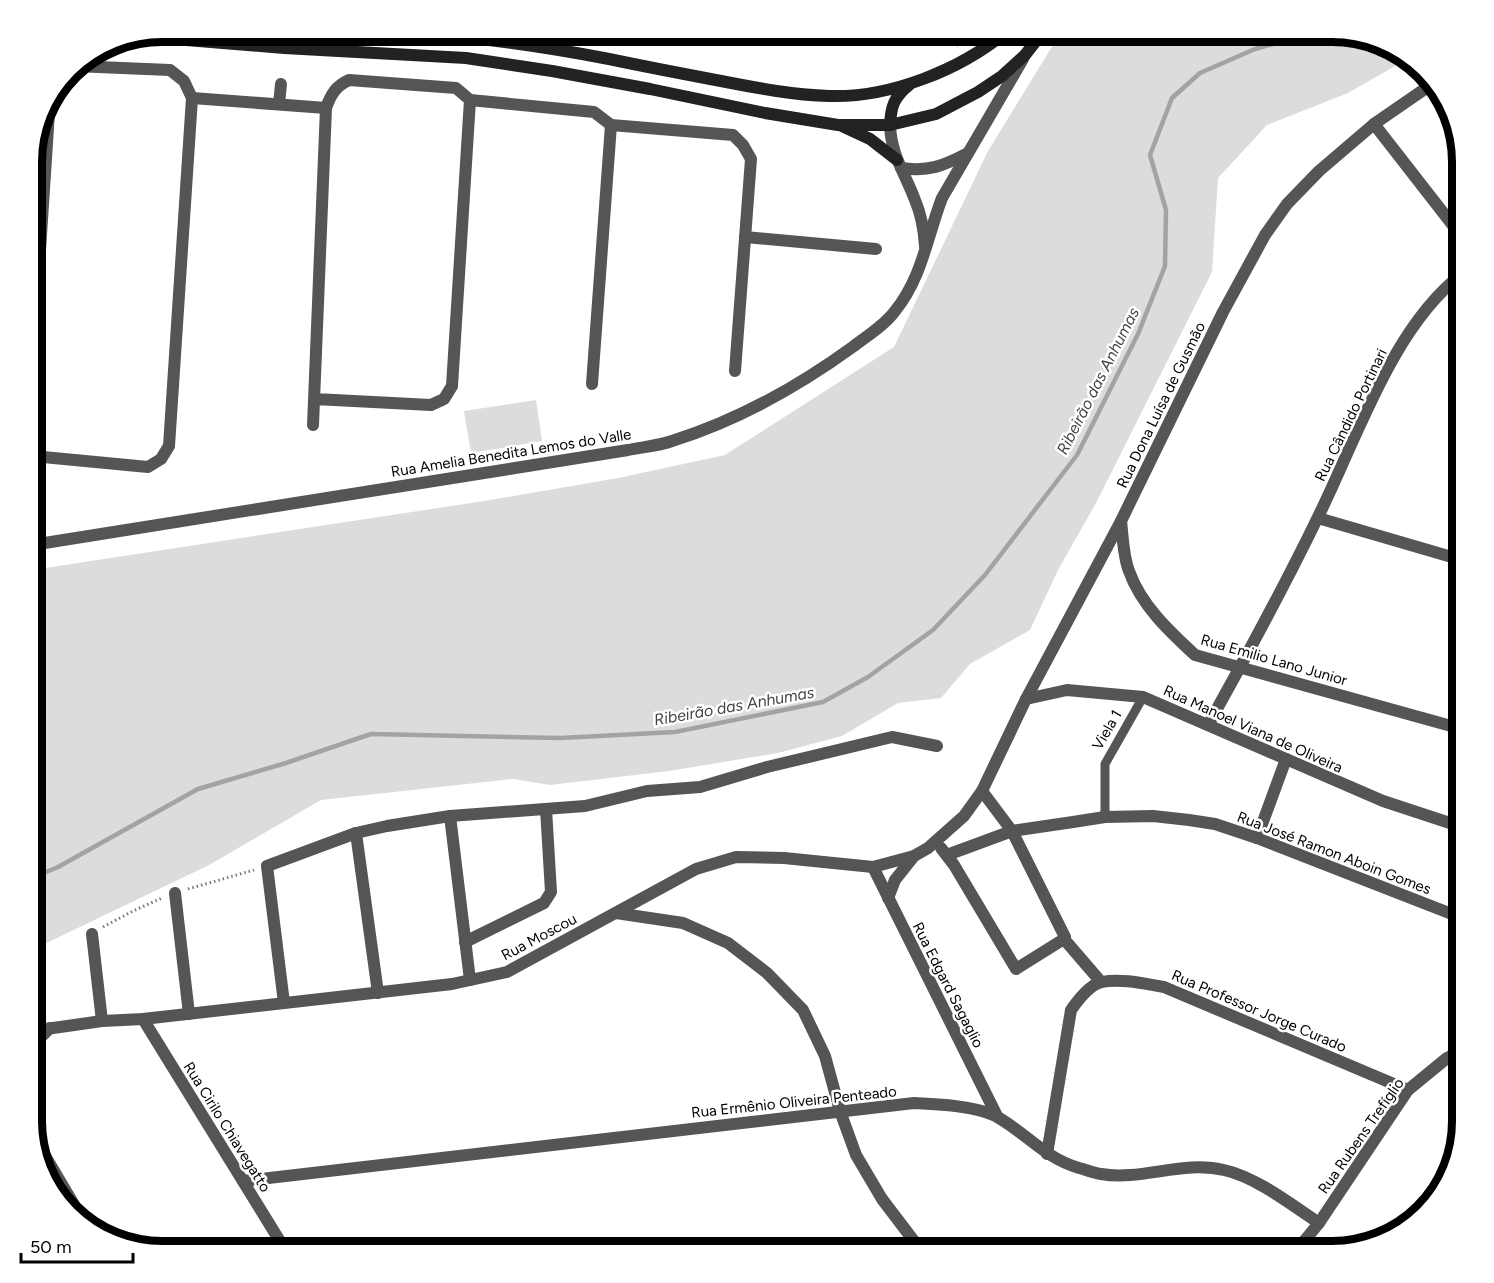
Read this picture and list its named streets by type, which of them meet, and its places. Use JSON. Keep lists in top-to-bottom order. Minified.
{"streets":{"street":["Rua Dona Luísa de Gusmão","Rua Cândido Portinari","Rua Amelia Benedita Lemos do Valle","Rua Emilio Lano Junior","Rua Manoel Viana de Oliveira","Rua José Ramon Aboin Gomes","Rua Moscou","Rua Edgard Sagaglio","Rua Professor Jorge Curado","Rua Ermênio Oliveira Penteado","Rua Cirilo Chiavegatto","Rua Rubens Trefíglio"],"lane":["Viela 1"]},"crossings":[["Rua Dona Luísa de Gusmão","Rua Emilio Lano Junior"],["Rua Dona Luísa de Gusmão","Rua Manoel Viana de Oliveira"],["Rua Dona Luísa de Gusmão","Rua Moscou"],["Rua Cândido Portinari","Rua Emilio Lano Junior"],["Rua Cândido Portinari","Rua Manoel Viana de Oliveira"],["Rua Manoel Viana de Oliveira","Viela 1"],["Viela 1","Rua José Ramon Aboin Gomes"],["Rua Moscou","Rua Edgard Sagaglio"],["Rua Moscou","Rua Cirilo Chiavegatto"],["Rua Edgard Sagaglio","Rua Ermênio Oliveira Penteado"],["Rua Professor Jorge Curado","Rua Rubens Trefíglio"],["Rua Ermênio Oliveira Penteado","Rua Cirilo Chiavegatto"],["Rua Ermênio Oliveira Penteado","Rua Rubens Trefíglio"]],"water":["Ribeirão das Anhumas"],"scale_bar":"50 m"}
